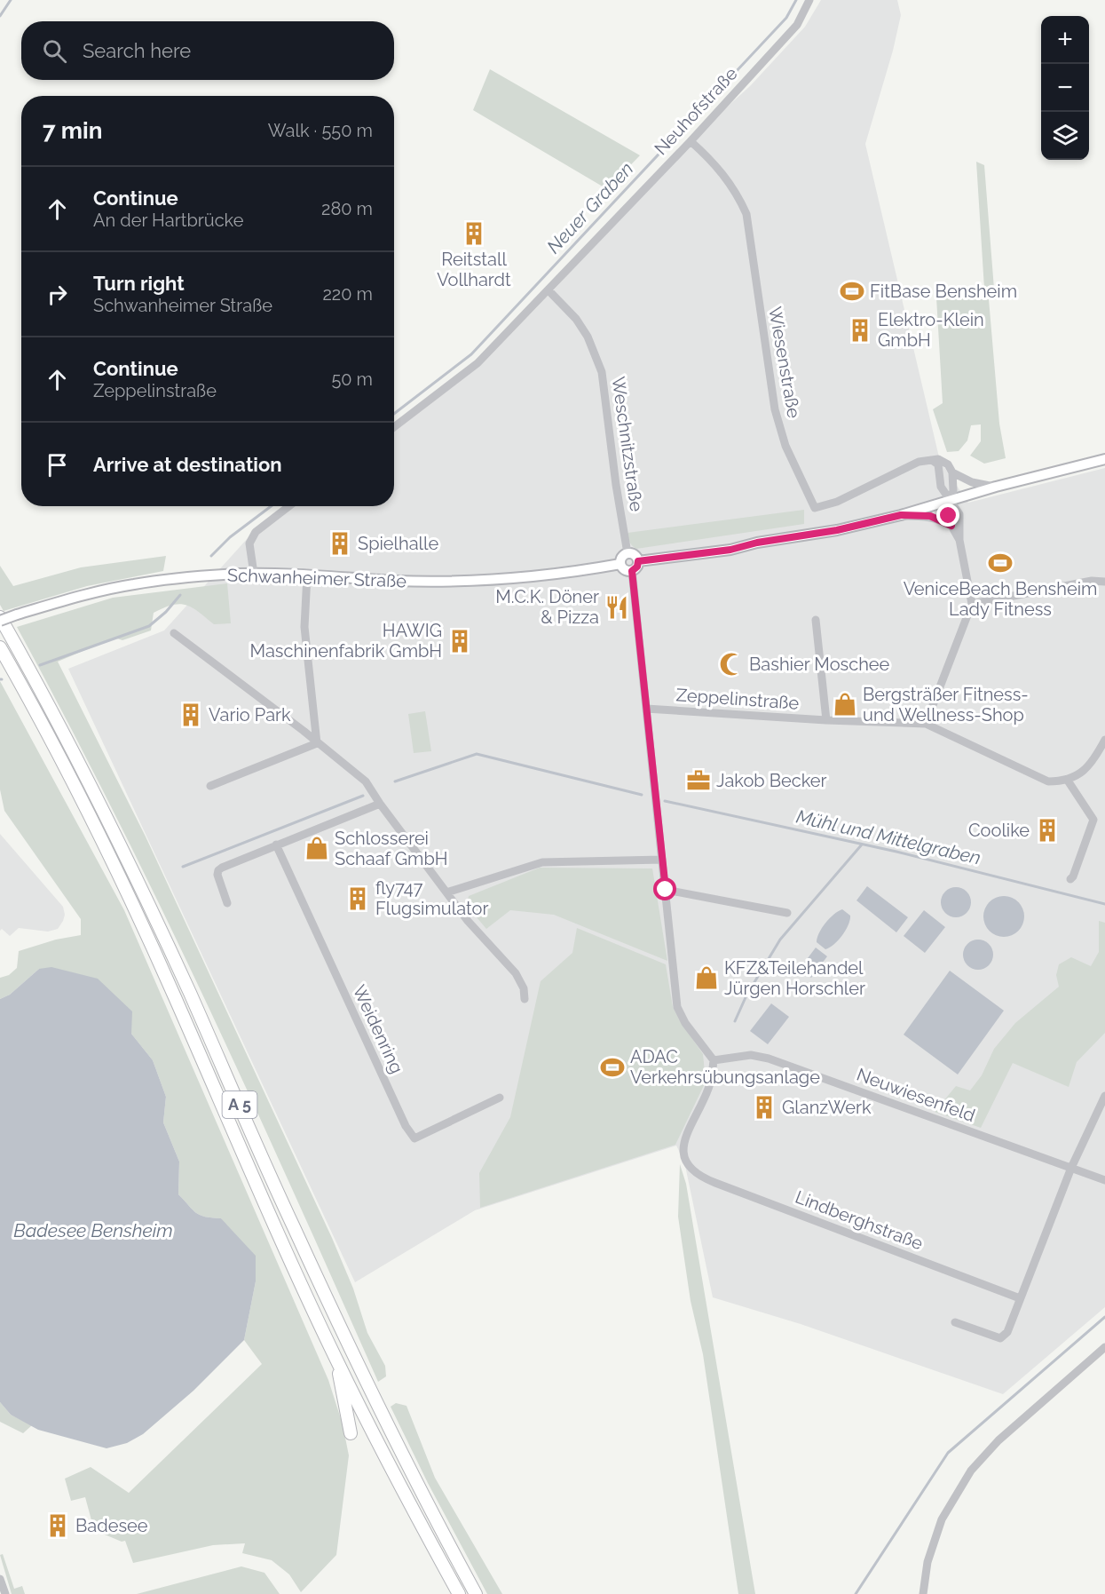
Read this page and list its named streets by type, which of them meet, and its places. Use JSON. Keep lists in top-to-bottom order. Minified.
{"streets":{"highway":["A 5"],"main road":["Schwanheimer Straße"],"street":["Neuhofstraße","Wiesenstraße","Weschnitzstraße","Zeppelinstraße","Weidenring","Neuwiesenfeld","Lindberghstraße"]},"crossings":[["Neuhofstraße","Wiesenstraße"],["Neuhofstraße","Weschnitzstraße"],["Weschnitzstraße","Schwanheimer Straße"],["Schwanheimer Straße","A 5"],["Neuwiesenfeld","Lindberghstraße"]],"water":["Neuer Graben","Mühl und Mittelgraben","Badesee Bensheim"],"places":{"building":["Reitstall Vollhardt","Elektro-Klein GmbH","Spielhalle","HAWIG Maschinenfabrik GmbH","Vario Park","Coolike","fly747 Flugsimulator","GlanzWerk","Badesee"],"sports":["FitBase Bensheim","VeniceBeach Bensheim Lady Fitness","ADAC Verkehrsübungsanlage"],"restaurant":["M.C.K. Döner & Pizza"],"mosque":["Bashier Moschee"],"shop":["Bergsträßer Fitness- und Wellness-Shop","Schlosserei Schaaf GmbH","KFZ&Teilehandel Jürgen Horschler"],"office":["Jakob Becker"]},"page":{"map_buttons":["+","−"],"search":"Search here","heading":["7 min","Walk · 550 m"],"list":[["Continue","An der Hartbrücke","280 m"],["Turn right","Schwanheimer Straße","220 m"],["Continue","Zeppelinstraße","50 m"],"Arrive at destination"]}}
